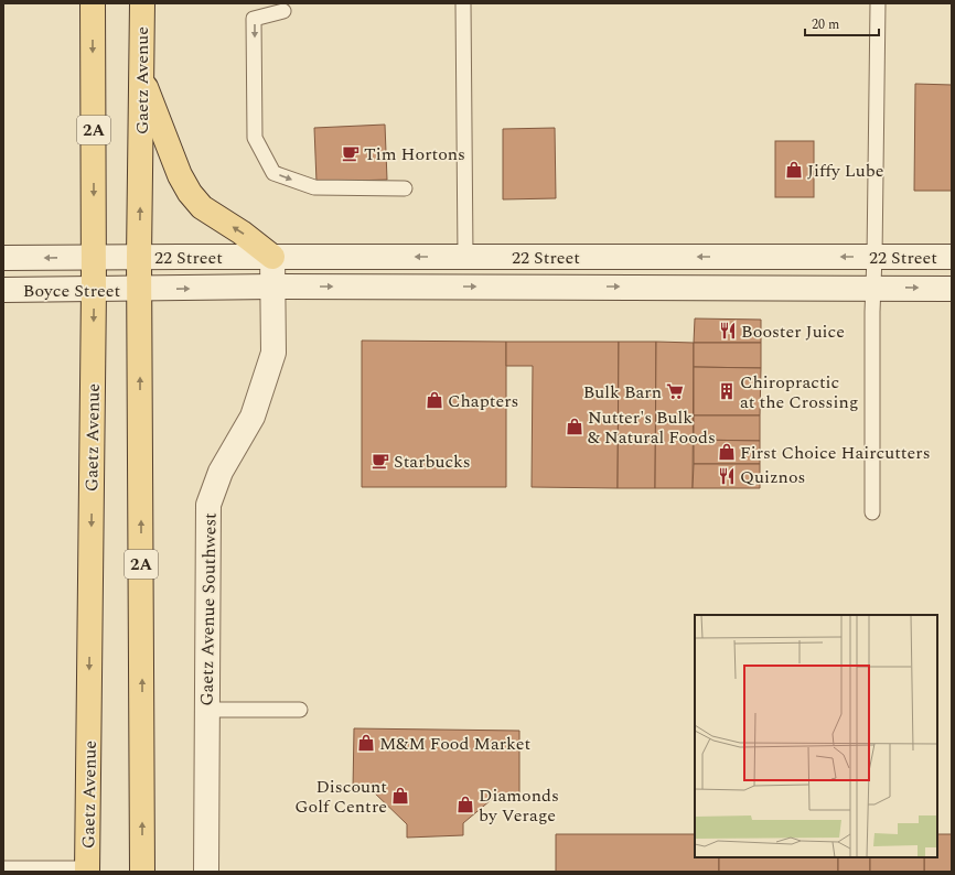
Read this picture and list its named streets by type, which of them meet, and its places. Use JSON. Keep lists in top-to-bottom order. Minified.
{"streets":{"main road":["Gaetz Avenue","2A"],"street":["22 Street","Boyce Street","Gaetz Avenue Southwest"]},"crossings":[["Gaetz Avenue","22 Street"],["Gaetz Avenue","Boyce Street"],["22 Street","Boyce Street"],["22 Street","Gaetz Avenue Southwest"]],"places":{"cafe":["Tim Hortons","Starbucks"],"shop":["Jiffy Lube","Chapters","Nutter's Bulk & Natural Foods","First Choice Haircutters","M&M Food Market","Discount Golf Centre","Diamonds by Verage"],"restaurant":["Booster Juice","Quiznos"],"supermarket":["Bulk Barn"],"building":["Chiropractic at the Crossing"]},"scale_bar":"20 m"}
